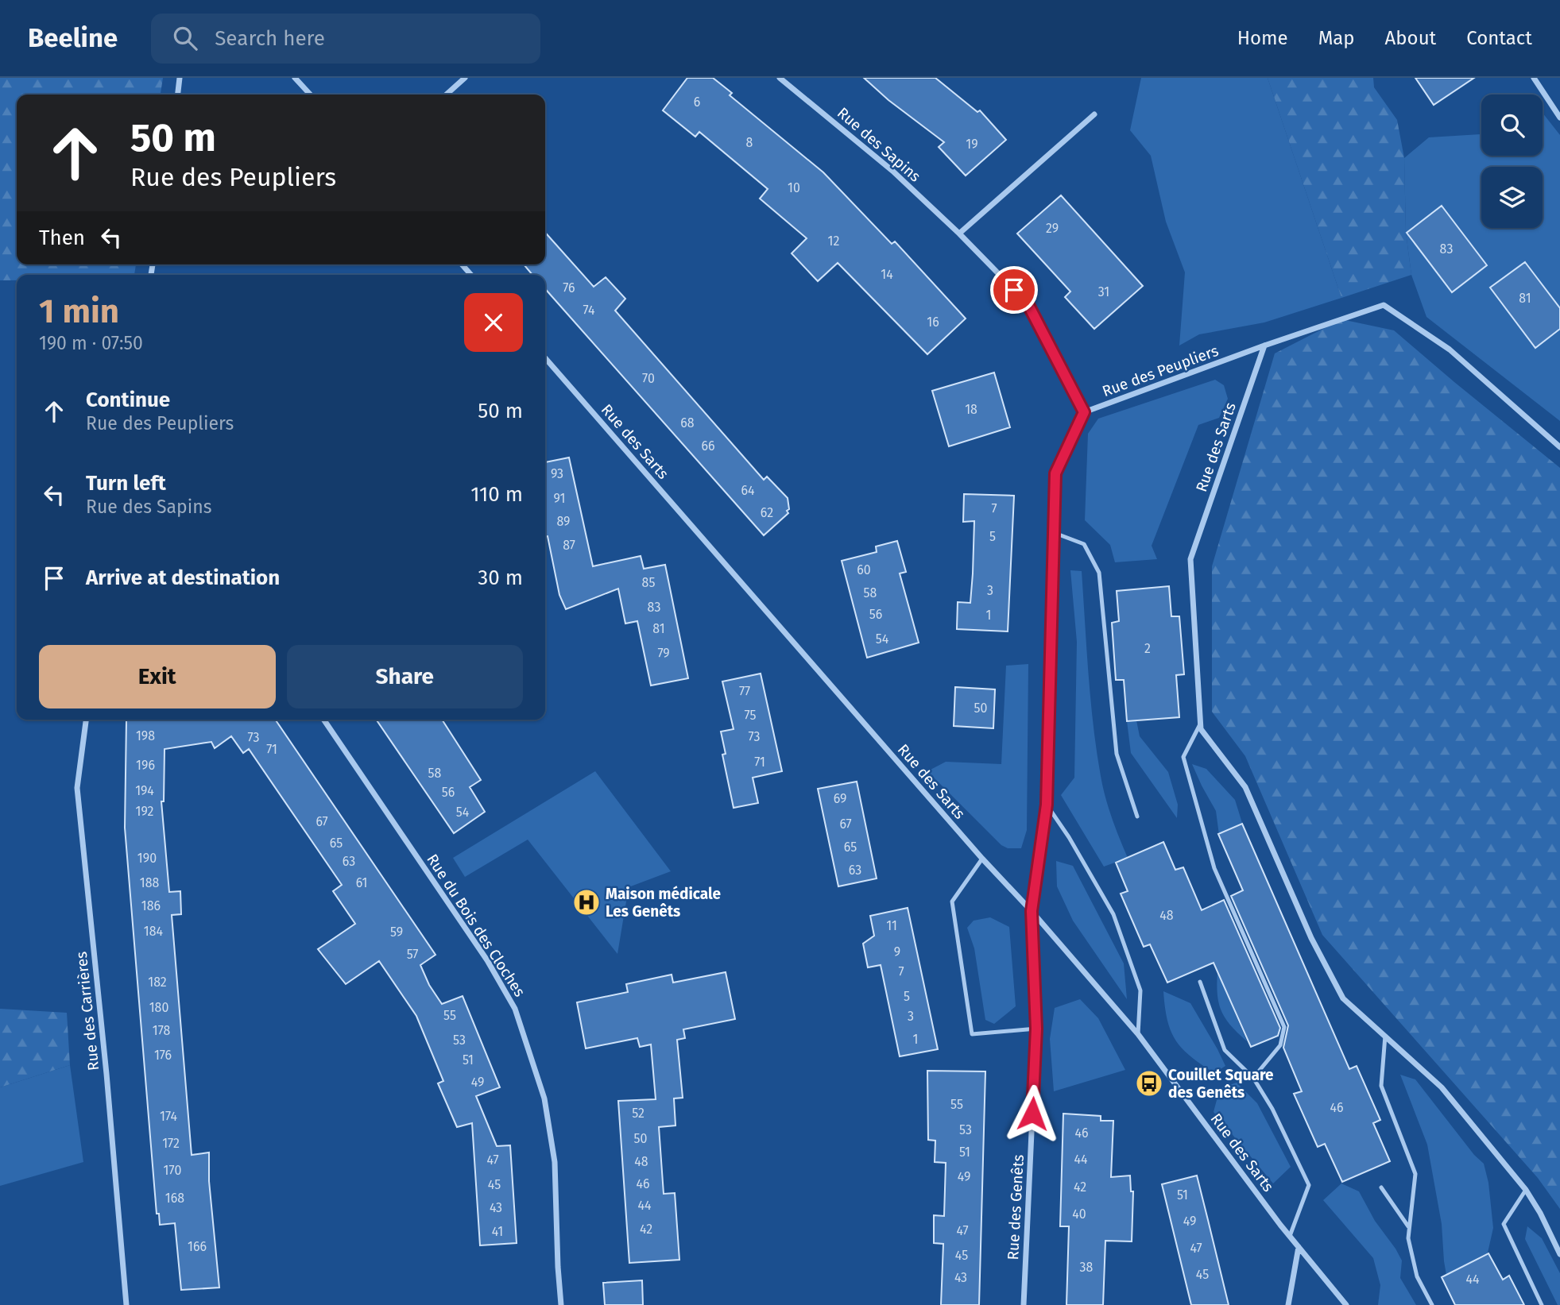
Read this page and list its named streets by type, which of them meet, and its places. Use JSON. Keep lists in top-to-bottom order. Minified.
{"streets":{"street":["Rue des Sapins","Rue des Peupliers","Rue des Sarts","Rue du Bois des Cloches","Rue des Carrières","Rue des Genêts"]},"crossings":[["Rue des Sapins","Rue des Peupliers"],["Rue des Peupliers","Rue des Sarts"],["Rue des Sarts","Rue des Genêts"]],"places":{"hospital":["Maison médicale Les Genêts"],"bus stop":["Couillet Square des Genêts"]},"house_numbers":["6","8","19","10","29","12","83","14","76","31","81","74","16","70","18","68","66","93","64","91","7","62","89","5","87","60","85","3","58","83","56","1","81","54","2","79","77","50","75","198","73","73","71","71","196","58","194","56","69","192","54","67","67","65","65","190","63","63","188","61","186","48","11","184","59","9","57","7","182","5","180","55","3","178","1","53","176","51","49","55","46","52","174","53","46","50","172","51","44","47","48","170","49","46","45","42","51","168","44","43","40","49","42","47","41","166","47","45","38","45","43","44"],"page":{"header":"Beeline","search":"Search here","nav":["Home","Map","About","Contact"],"turn":["50 m","Rue des Peupliers"],"then":"Then","heading":["1 min","190 m · 07:50"],"list":[{"name":"Continue","note":"Rue des Peupliers","value":"50 m"},{"name":"Turn left","note":"Rue des Sapins","value":"110 m"},{"name":"Arrive at destination","value":"30 m"}],"buttons":["Exit","Share"]}}
